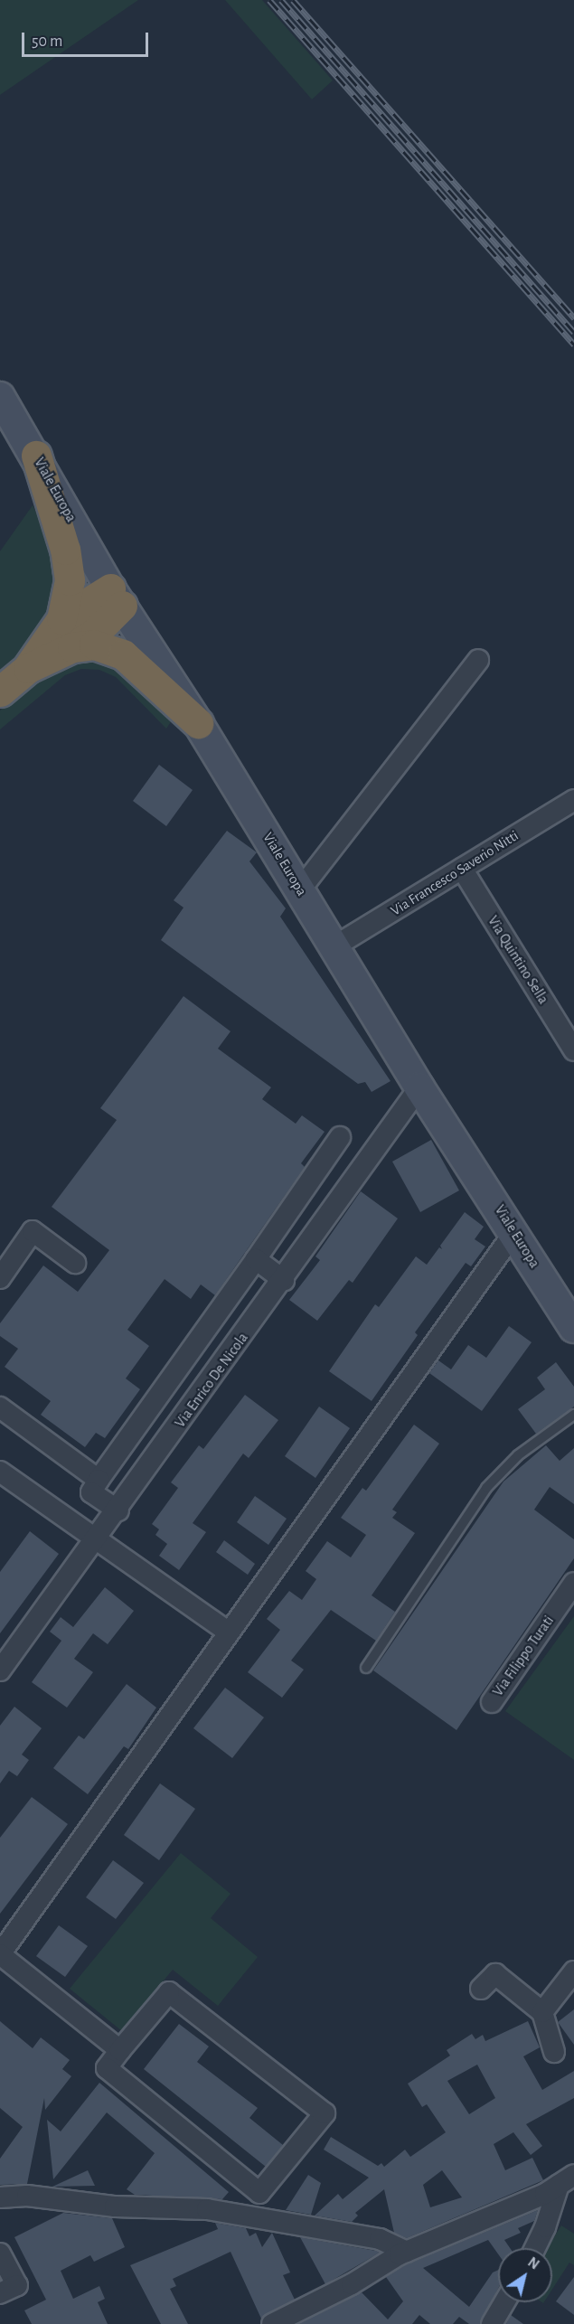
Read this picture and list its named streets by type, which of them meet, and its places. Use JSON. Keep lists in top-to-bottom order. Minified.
{"streets":{"main road":["Viale Europa"],"street":["Via Francesco Saverio Nitti","Via Quintino Sella","Via Enrico De Nicola","Via Filippo Turati"]},"crossings":[["Viale Europa","Via Francesco Saverio Nitti"],["Viale Europa","Via Enrico De Nicola"],["Via Francesco Saverio Nitti","Via Quintino Sella"]],"scale_bar":"50 m","north":"top right"}
